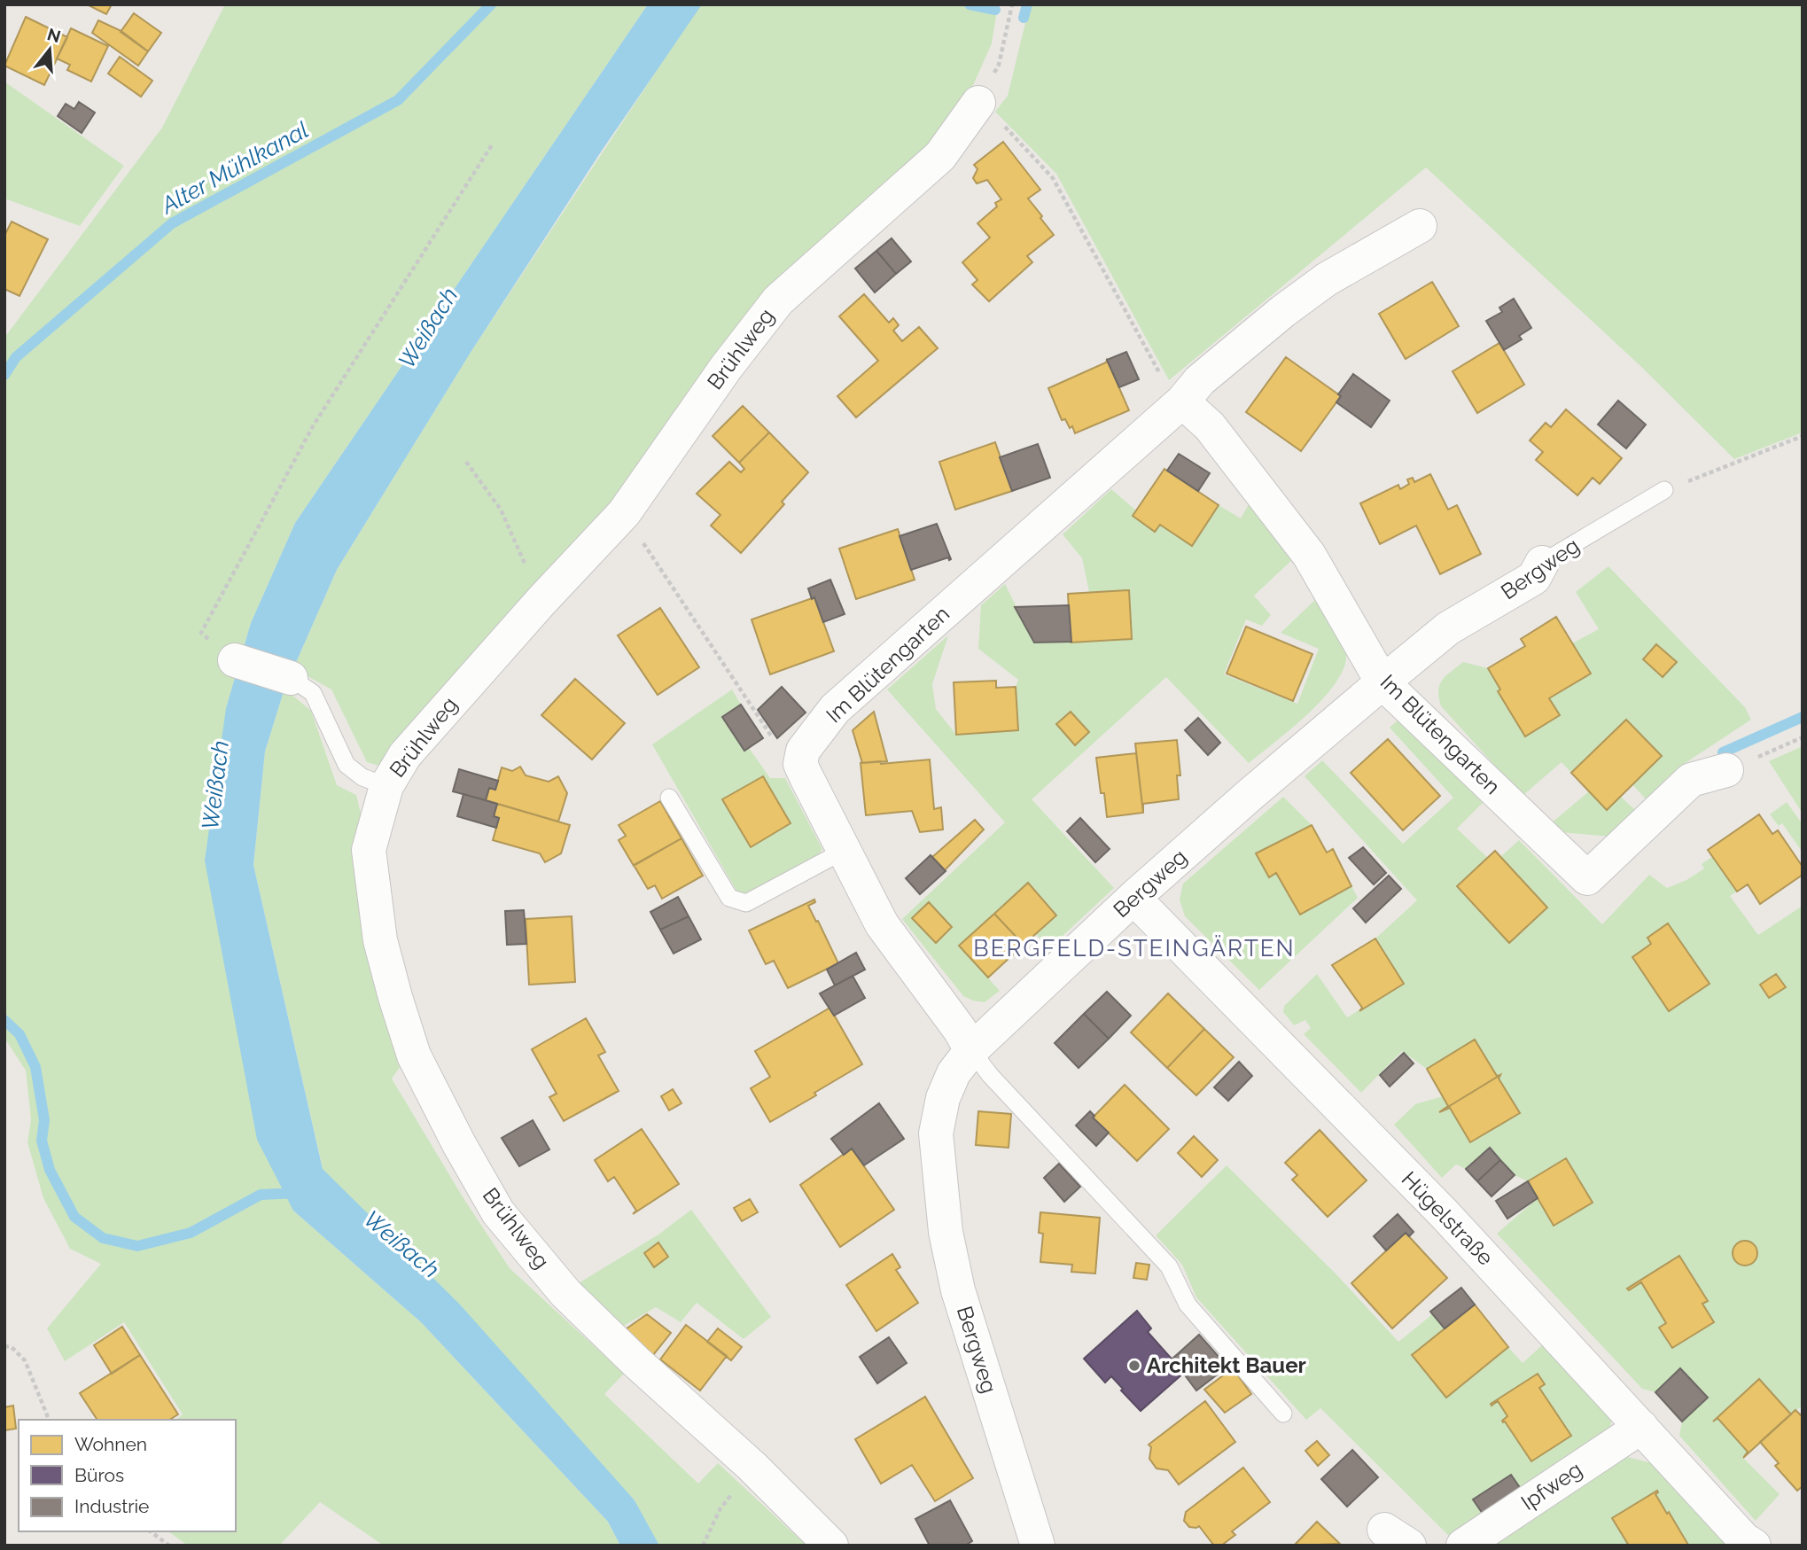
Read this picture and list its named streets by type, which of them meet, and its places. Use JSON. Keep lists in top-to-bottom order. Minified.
{"streets":{"street":["Brühlweg","Bergweg","Im Blütengarten","Hügelstraße","Ipfweg"]},"crossings":[["Bergweg","Im Blütengarten"],["Bergweg","Hügelstraße"],["Hügelstraße","Ipfweg"]],"districts":["BERGFELD-STEINGÄRTEN"],"water":["Alter Mühlkanal","Weißach"],"places":["Architekt Bauer"],"legend":["Wohnen","Büros","Industrie"],"north":"top"}
